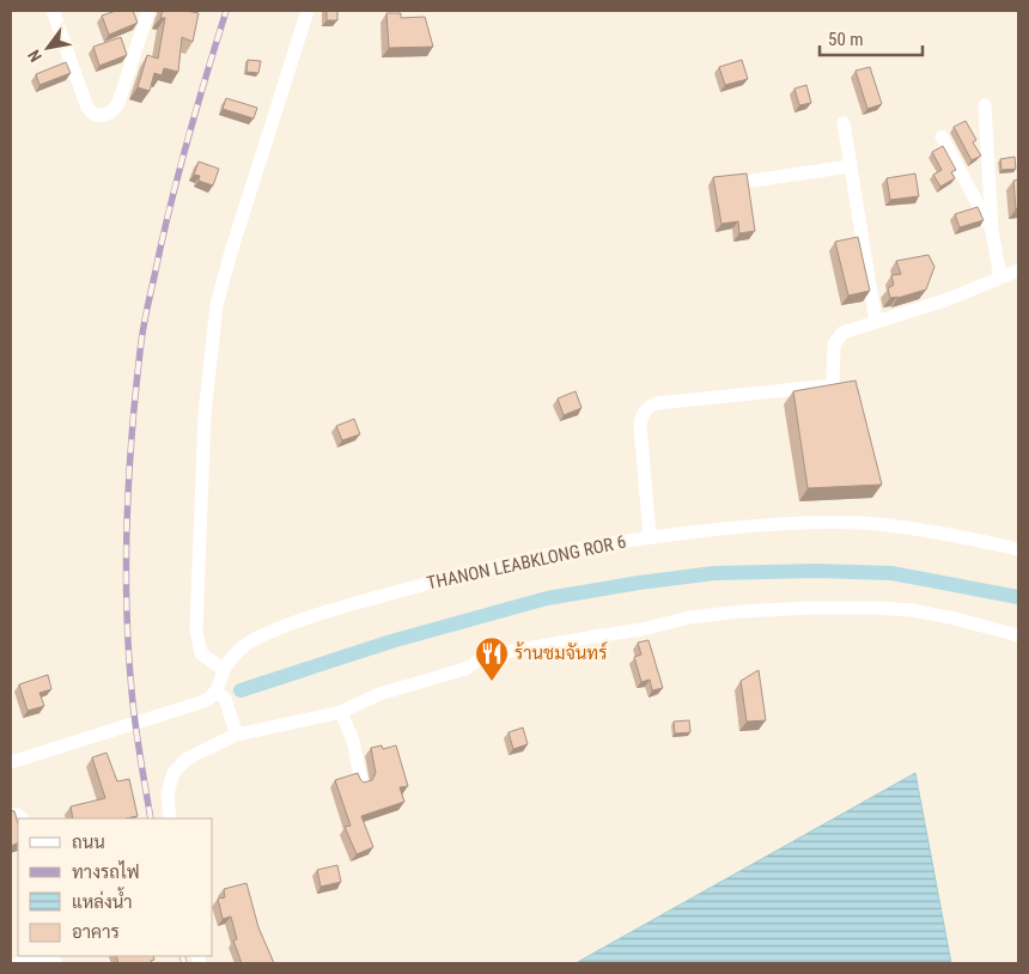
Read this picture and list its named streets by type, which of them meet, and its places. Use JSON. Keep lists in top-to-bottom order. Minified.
{"streets":{"street":["THANON LEABKLONG ROR 6"]},"places":{"restaurant":["ร้านชมจันทร์"]},"legend":["ถนน","ทางรถไฟ","แหล่งน้ำ","อาคาร"],"scale_bar":"50 m","north":"bottom left"}
